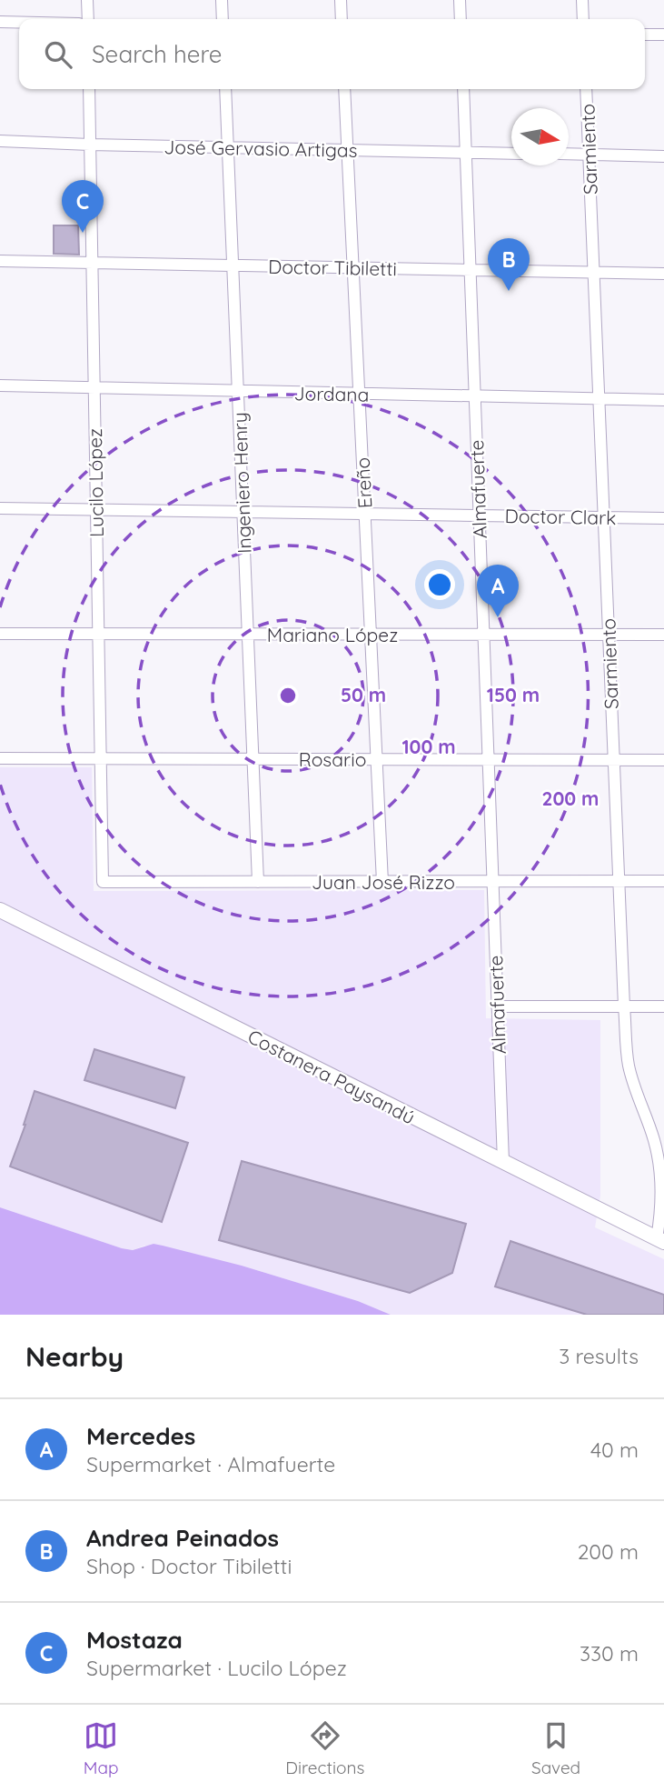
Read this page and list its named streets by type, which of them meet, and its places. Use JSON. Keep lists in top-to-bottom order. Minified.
{"streets":{"main road":["Costanera Paysandú"],"street":["José Gervasio Artigas","Sarmiento","Doctor Tibiletti","Jordana","Lucilo López","Ingeniero Henry","Ereño","Almafuerte","Doctor Clark","Mariano López","Rosario","Juan José Rizzo"]},"crossings":[["José Gervasio Artigas","Lucilo López"],["José Gervasio Artigas","Ingeniero Henry"],["José Gervasio Artigas","Ereño"],["José Gervasio Artigas","Almafuerte"],["Sarmiento","Doctor Tibiletti"],["Sarmiento","Jordana"],["Sarmiento","Doctor Clark"],["Sarmiento","Mariano López"],["Sarmiento","Rosario"],["Sarmiento","Juan José Rizzo"],["Sarmiento","Costanera Paysandú"],["Doctor Tibiletti","Lucilo López"],["Doctor Tibiletti","Ingeniero Henry"],["Doctor Tibiletti","Ereño"],["Doctor Tibiletti","Almafuerte"],["Jordana","Lucilo López"],["Jordana","Ingeniero Henry"],["Jordana","Ereño"],["Jordana","Almafuerte"],["Lucilo López","Doctor Clark"],["Lucilo López","Mariano López"],["Lucilo López","Rosario"],["Lucilo López","Juan José Rizzo"],["Ingeniero Henry","Doctor Clark"],["Ingeniero Henry","Mariano López"],["Ingeniero Henry","Rosario"],["Ingeniero Henry","Juan José Rizzo"],["Ereño","Doctor Clark"],["Ereño","Mariano López"],["Ereño","Rosario"],["Ereño","Juan José Rizzo"],["Almafuerte","Doctor Clark"],["Almafuerte","Mariano López"],["Almafuerte","Rosario"],["Almafuerte","Juan José Rizzo"],["Almafuerte","Costanera Paysandú"]],"north":"right","page":{"search":"Search here","pins":["C","B","A"],"heading":["Nearby","3 results"],"list":[{"mark":"A","name":"Mercedes","note":"Supermarket · Almafuerte","value":"40 m"},{"mark":"B","name":"Andrea Peinados","note":"Shop · Doctor Tibiletti","value":"200 m"},{"mark":"C","name":"Mostaza","note":"Supermarket · Lucilo López","value":"330 m"}],"nav":["Map","Directions","Saved"]},"rings":["50 m","150 m","100 m","200 m"]}
